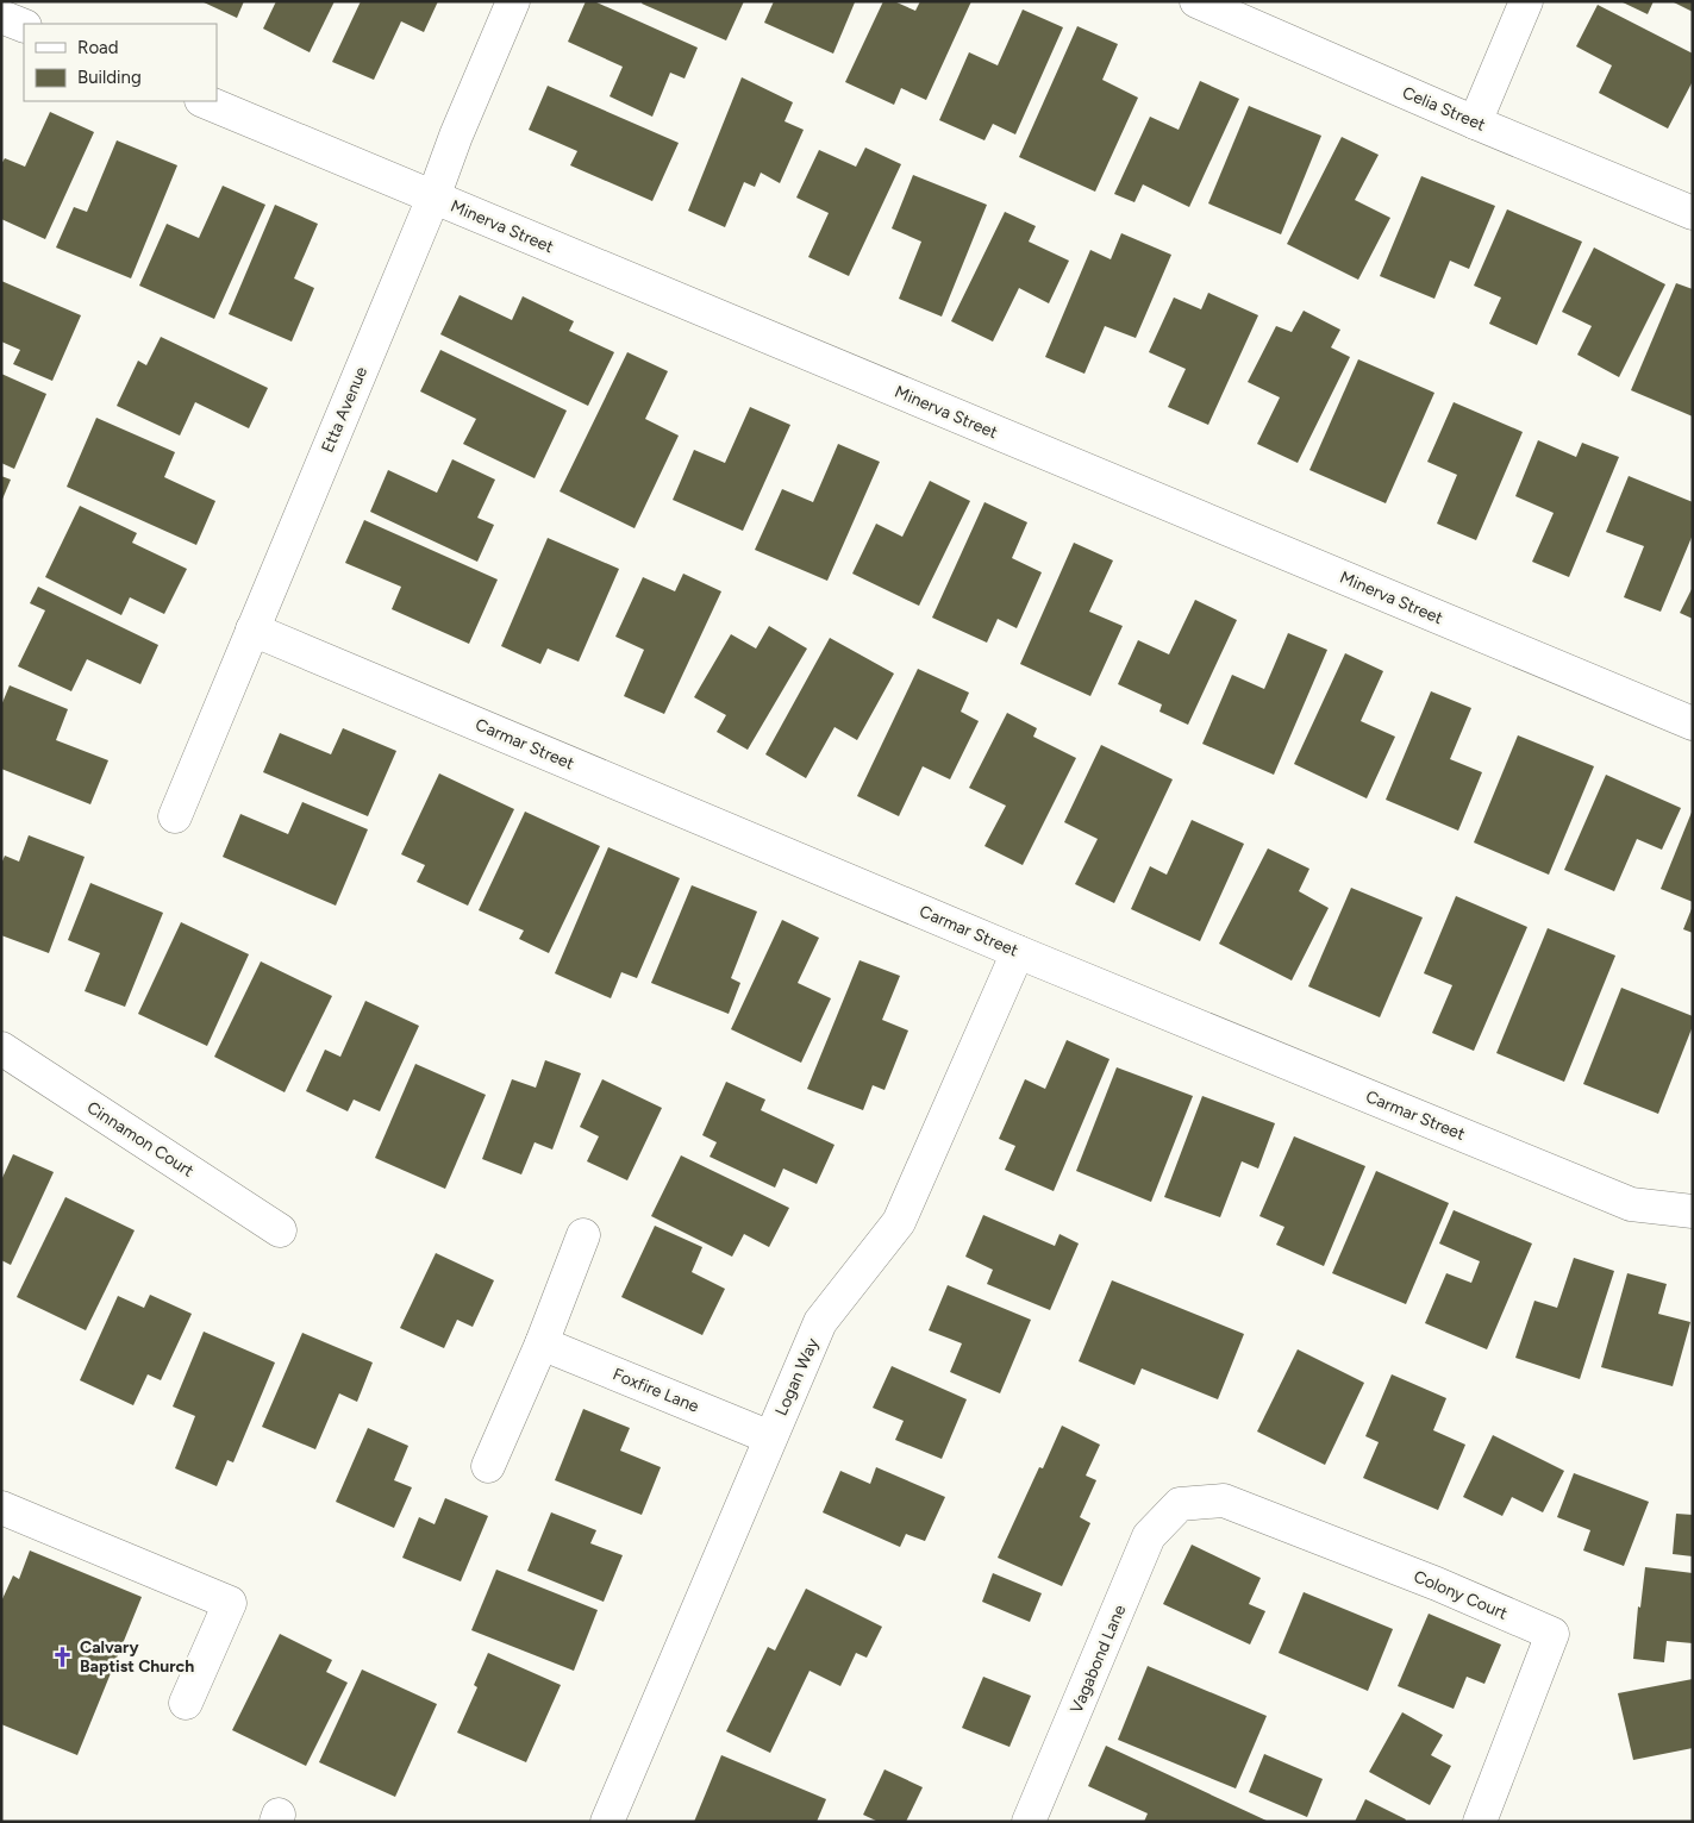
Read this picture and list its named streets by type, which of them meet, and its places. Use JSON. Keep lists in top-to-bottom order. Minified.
{"streets":{"street":["Celia Street","Minerva Street","Etta Avenue","Carmar Street","Cinnamon Court","Logan Way","Foxfire Lane","Colony Court","Vagabond Lane"]},"crossings":[["Minerva Street","Etta Avenue"],["Etta Avenue","Carmar Street"],["Carmar Street","Logan Way"],["Logan Way","Foxfire Lane"],["Colony Court","Vagabond Lane"]],"places":{"church":["Calvary Baptist Church"]},"legend":["Road","Building"]}
